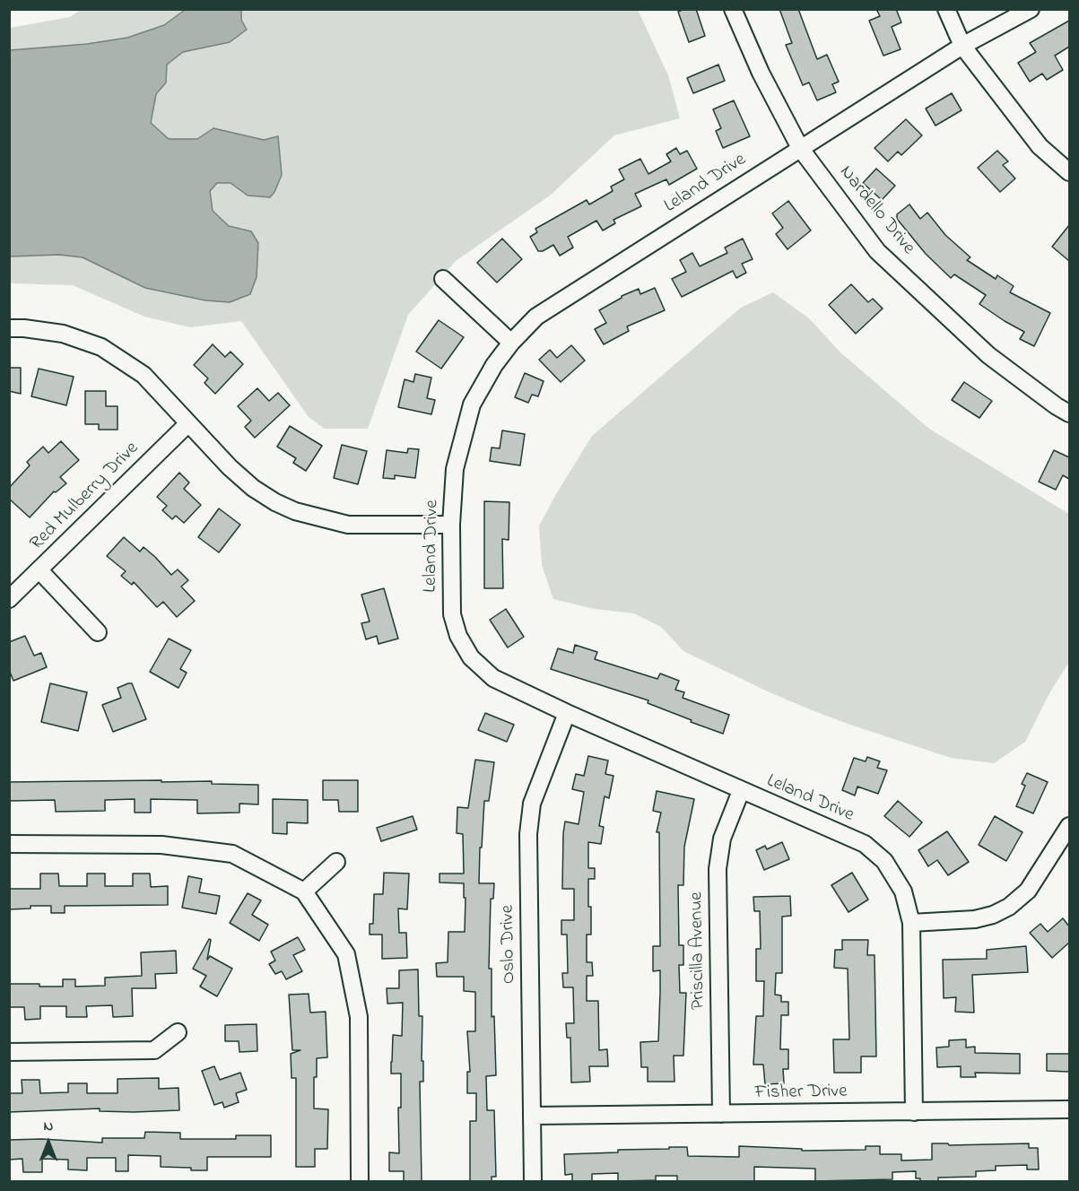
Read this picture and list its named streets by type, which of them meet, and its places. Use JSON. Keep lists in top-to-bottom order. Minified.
{"streets":{"street":["Leland Drive","Nardello Drive","Red Mulberry Drive","Oslo Drive","Priscilla Avenue","Fisher Drive"]},"crossings":[["Leland Drive","Nardello Drive"],["Leland Drive","Oslo Drive"],["Leland Drive","Priscilla Avenue"],["Leland Drive","Fisher Drive"],["Oslo Drive","Fisher Drive"],["Priscilla Avenue","Fisher Drive"]],"north":"top"}
